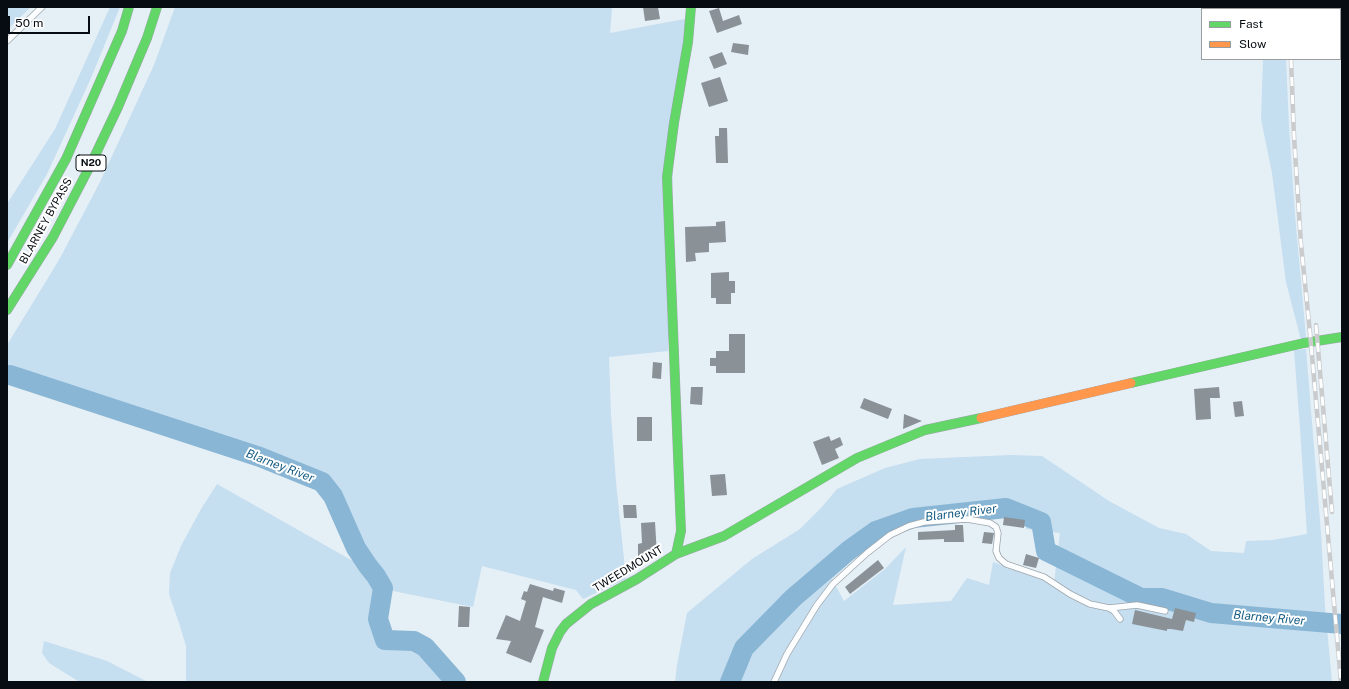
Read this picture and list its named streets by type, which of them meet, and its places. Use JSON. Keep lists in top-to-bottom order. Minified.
{"streets":{"main road":["N20","BLARNEY BYPASS","TWEEDMOUNT"]},"water":["Blarney River"],"legend":["Fast","Slow"],"scale_bar":"50 m"}
